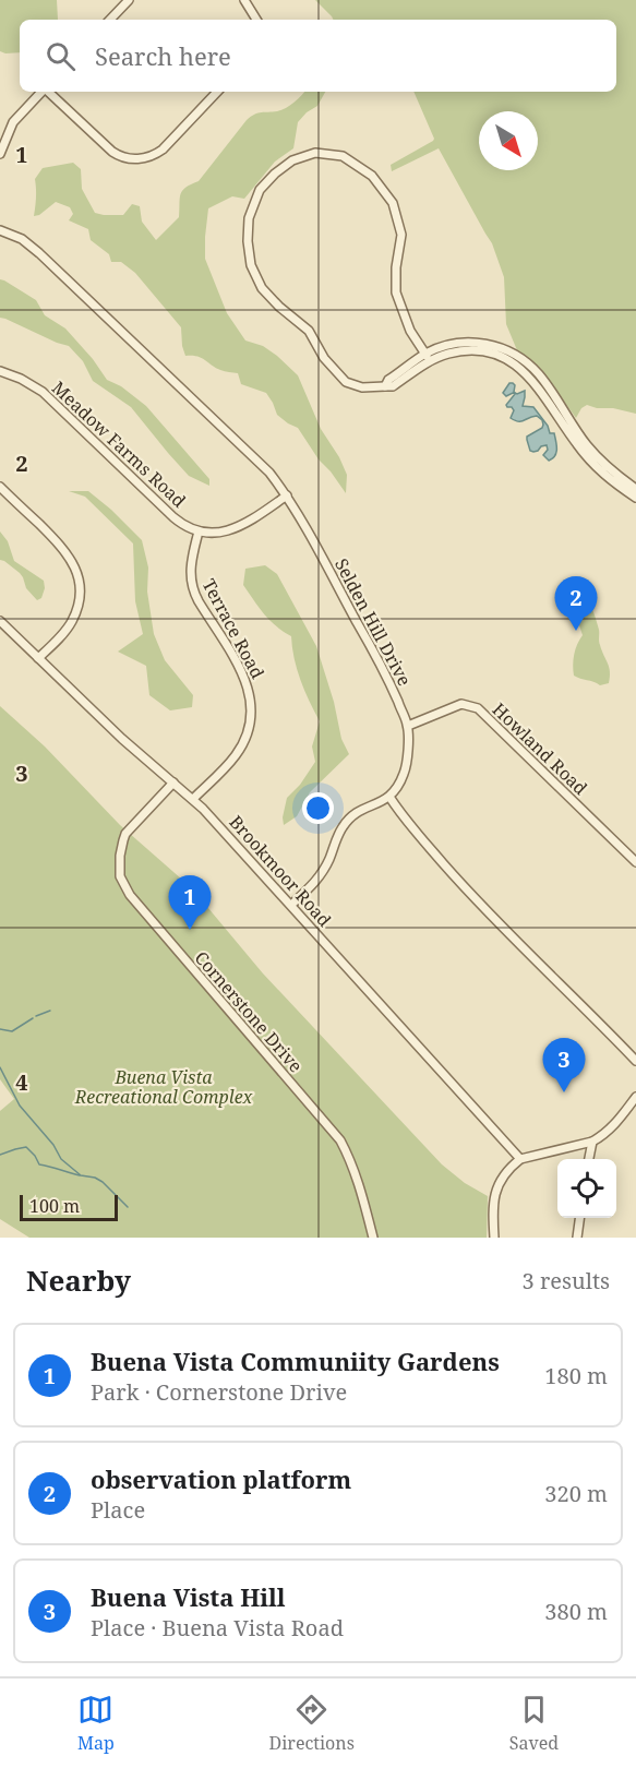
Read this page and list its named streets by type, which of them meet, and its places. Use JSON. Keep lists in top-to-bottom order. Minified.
{"streets":{"street":["Meadow Farms Road","Selden Hill Drive","Terrace Road","Howland Road","Brookmoor Road","Cornerstone Drive"]},"crossings":[["Meadow Farms Road","Terrace Road"],["Selden Hill Drive","Howland Road"],["Terrace Road","Brookmoor Road"],["Brookmoor Road","Cornerstone Drive"]],"parks":["Buena Vista Recreational Complex"],"scale_bar":"100 m","north":"bottom right","page":{"search":"Search here","pins":["2","1","3"],"scale":"100 m","heading":["Nearby","3 results"],"list":[{"mark":"1","name":"Buena Vista Communiity Gardens","note":"Park · Cornerstone Drive","value":"180 m"},{"mark":"2","name":"observation platform","note":"Place","value":"320 m"},{"mark":"3","name":"Buena Vista Hill","note":"Place · Buena Vista Road","value":"380 m"}],"nav":["Map","Directions","Saved"]},"grid":{"rows":["1","2","3","4"]}}
